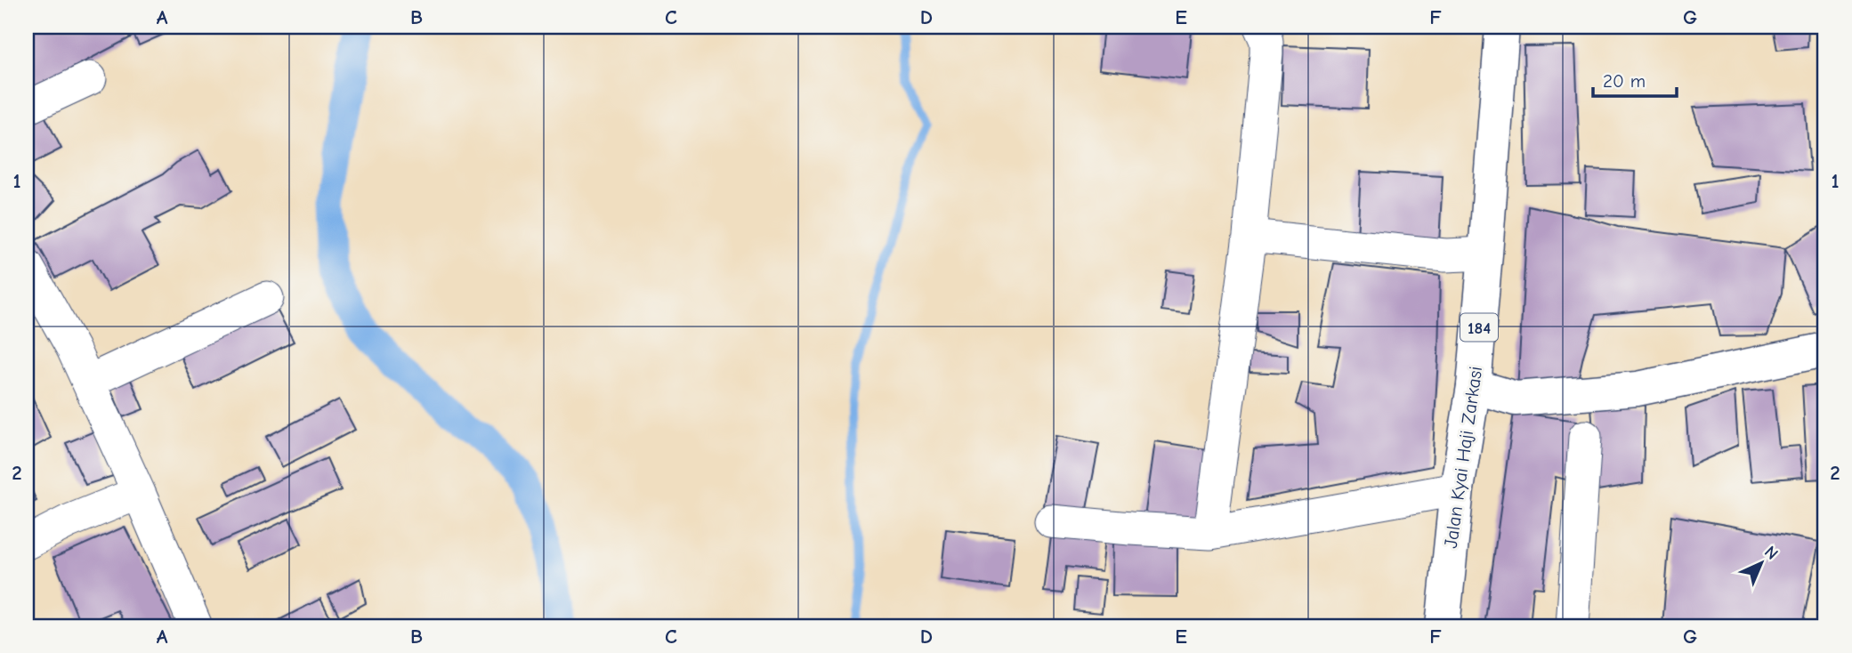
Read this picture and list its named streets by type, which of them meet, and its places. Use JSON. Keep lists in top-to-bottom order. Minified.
{"streets":{"main road":["184","Jalan Kyai Haji Zarkasi"]},"scale_bar":"20 m","north":"top right","grid":{"columns":["A","B","C","D","E","F","G"],"rows":["1","2"]}}
